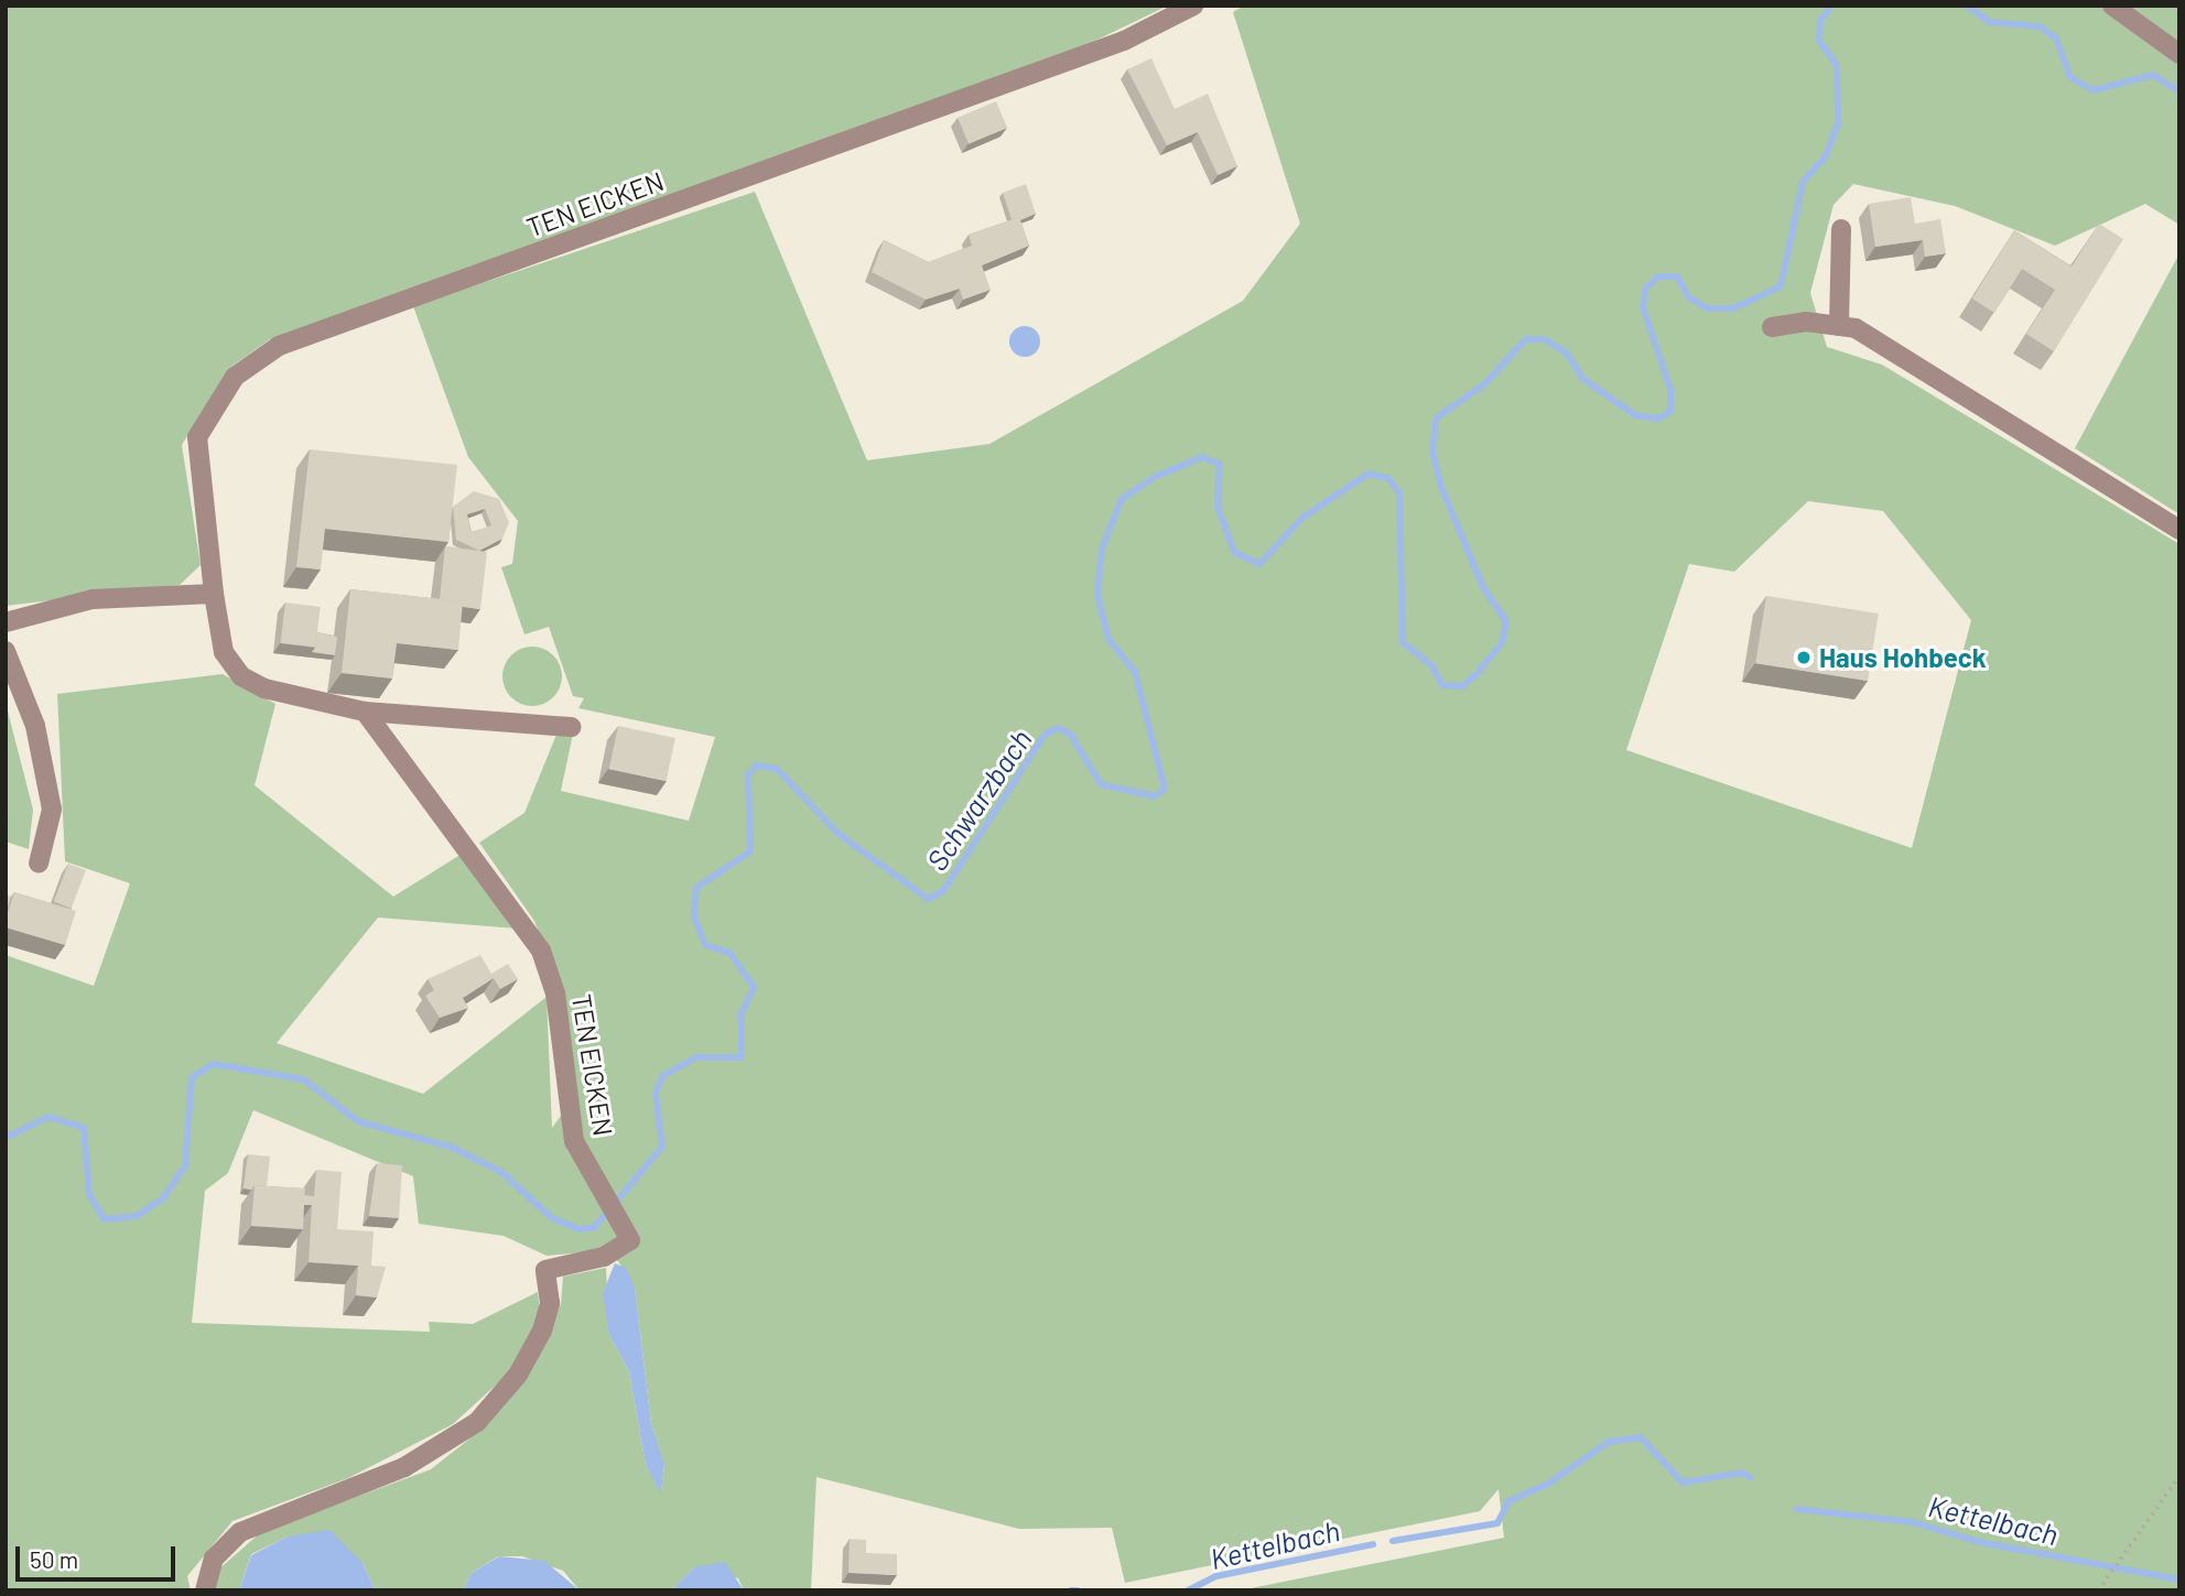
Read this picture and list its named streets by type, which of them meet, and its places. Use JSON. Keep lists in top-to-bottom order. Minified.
{"streets":{"street":["TEN EICKEN"]},"water":["Schwarzbach","Kettelbach"],"places":["Haus Hohbeck"],"scale_bar":"50 m"}
